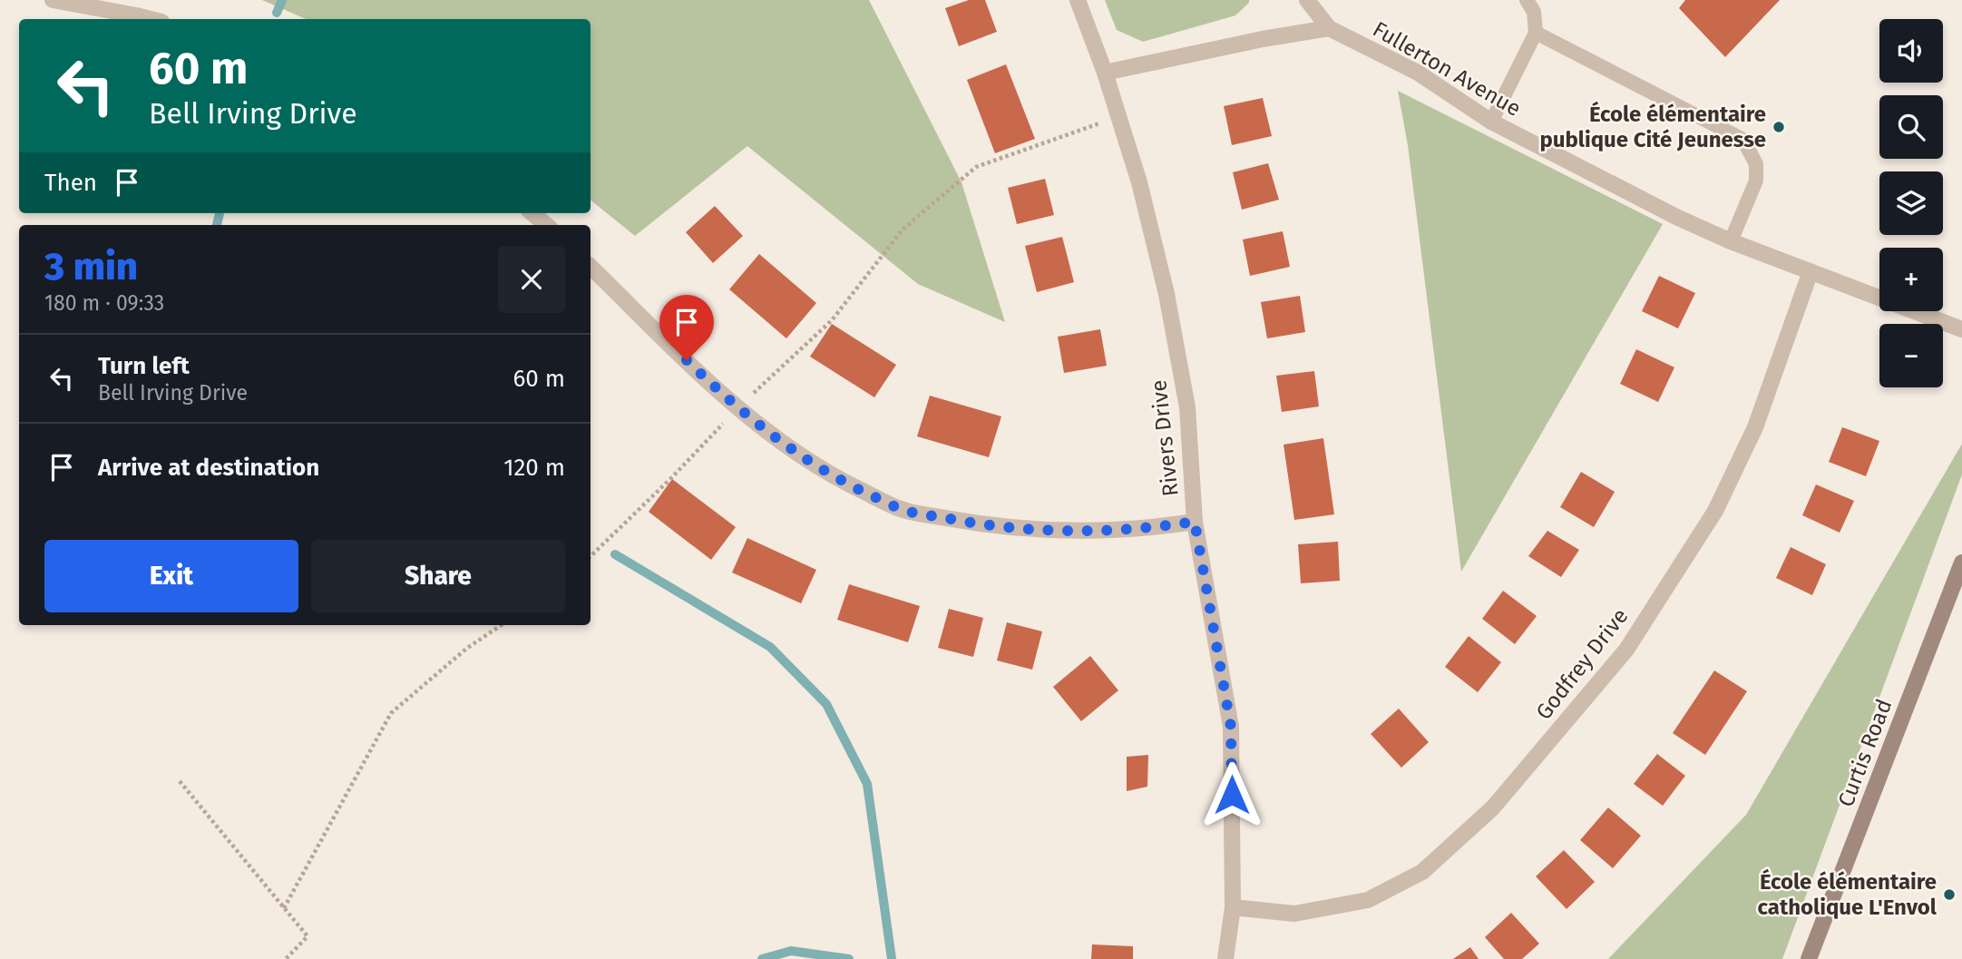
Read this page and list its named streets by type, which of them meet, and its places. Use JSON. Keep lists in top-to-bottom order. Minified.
{"streets":{"main road":["Curtis Road"],"street":["Fullerton Avenue","Rivers Drive","Godfrey Drive"]},"crossings":[["Fullerton Avenue","Godfrey Drive"],["Rivers Drive","Godfrey Drive"]],"places":["École élémentaire publique Cité Jeunesse","École élémentaire catholique L'Envol"],"page":{"map_buttons":["+","−"],"turn":["60 m","Bell Irving Drive"],"then":"Then","heading":["3 min","180 m · 09:33"],"list":[{"name":"Turn left","note":"Bell Irving Drive","value":"60 m"},{"name":"Arrive at destination","value":"120 m"}],"buttons":["Exit","Share"]}}
